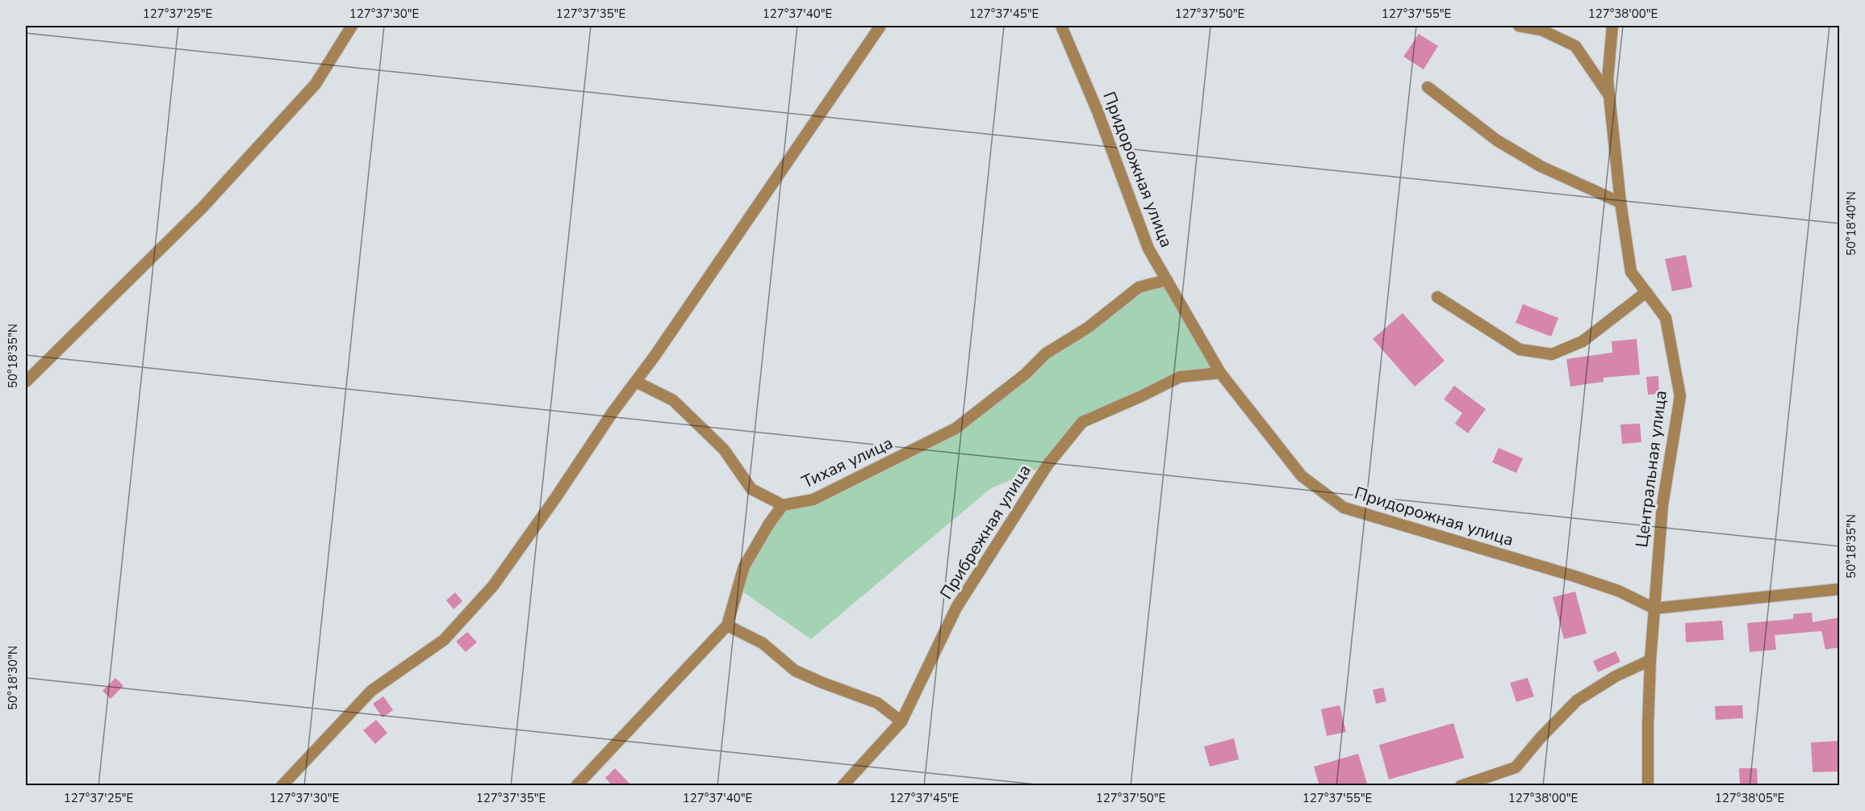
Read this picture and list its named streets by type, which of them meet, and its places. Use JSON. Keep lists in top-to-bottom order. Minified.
{"streets":{"street":["Придорожная улица","Тихая улица","Центральная улица","Прибрежная улица"]},"crossings":[["Придорожная улица","Тихая улица"],["Придорожная улица","Центральная улица"],["Придорожная улица","Прибрежная улица"]],"coordinates":["127°37'25\"E","127°37'30\"E","127°37'35\"E","127°37'40\"E","127°37'45\"E","127°37'50\"E","127°37'55\"E","127°38'00\"E","50°18'40\"N","50°18'35\"N","50°18'30\"N","127°38'05\"E"]}
